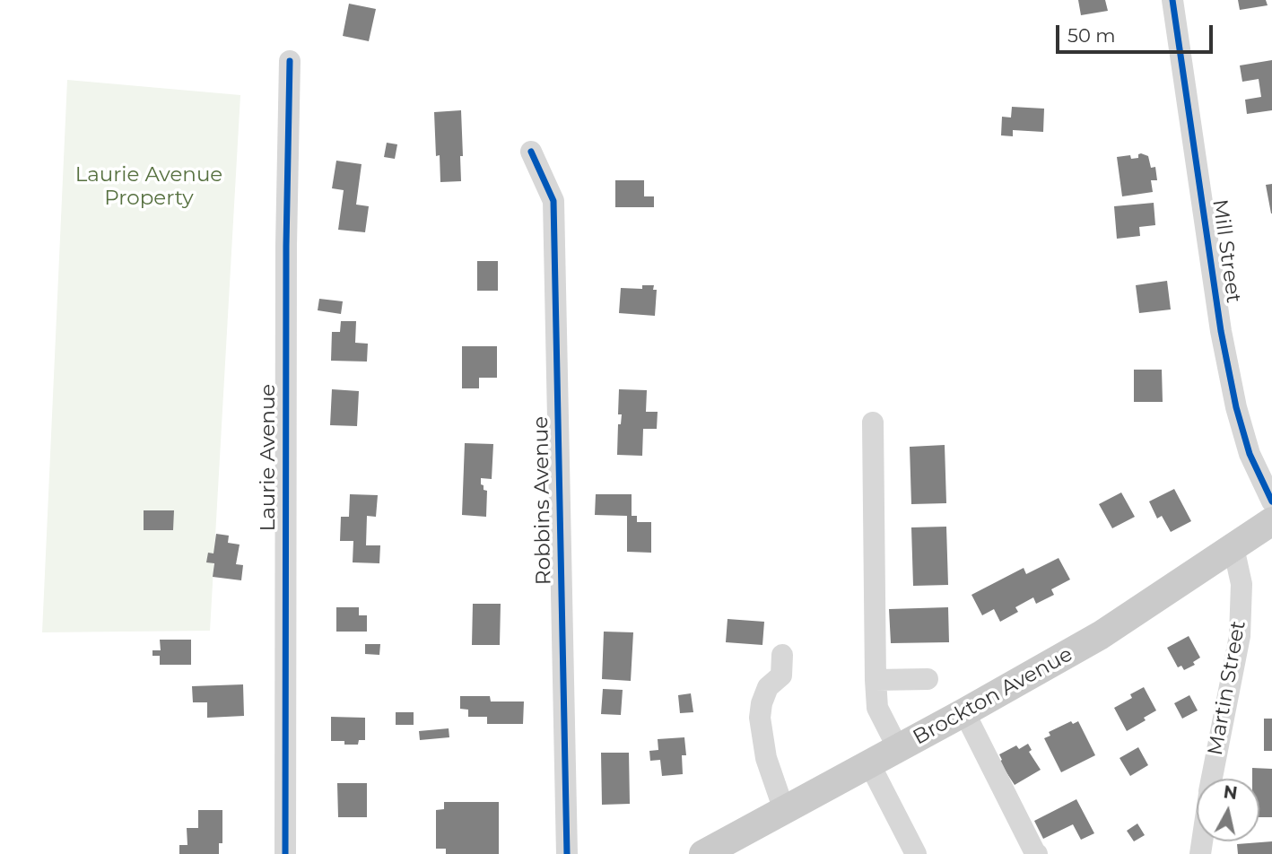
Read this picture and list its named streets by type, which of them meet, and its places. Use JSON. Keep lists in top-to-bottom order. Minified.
{"streets":{"main road":["Brockton Avenue"],"street":["Mill Street","Laurie Avenue","Robbins Avenue","Martin Street"]},"crossings":[["Martin Street","Brockton Avenue"]],"parks":["Laurie Avenue Property"],"scale_bar":"50 m","north":"top"}
